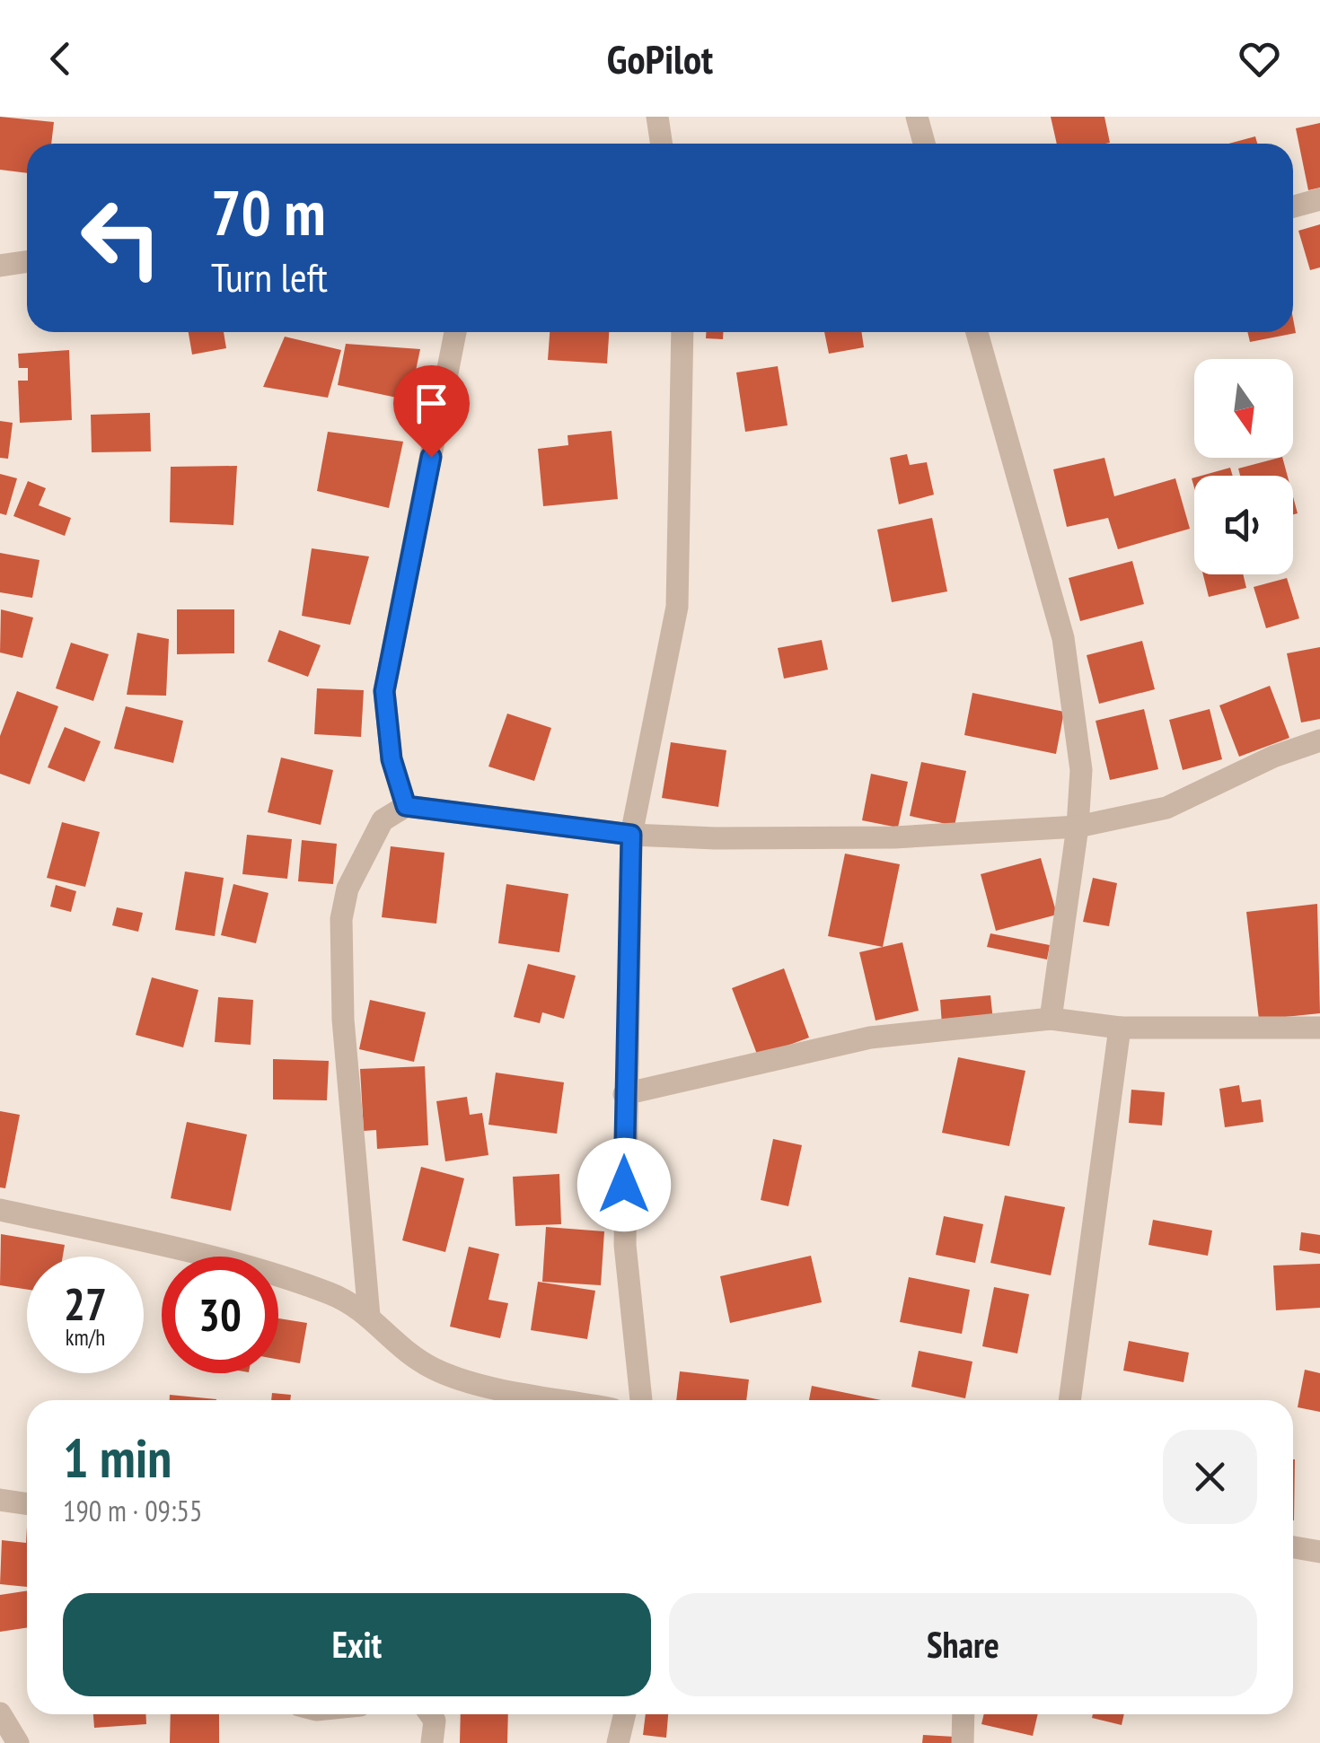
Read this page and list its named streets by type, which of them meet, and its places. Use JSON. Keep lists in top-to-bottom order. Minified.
{"north":"bottom","page":{"header":"GoPilot","turn":["70 m","Turn left"],"speed":"27 km/h","limit":"30","heading":["1 min","190 m · 09:55"],"buttons":["Exit","Share"]}}
